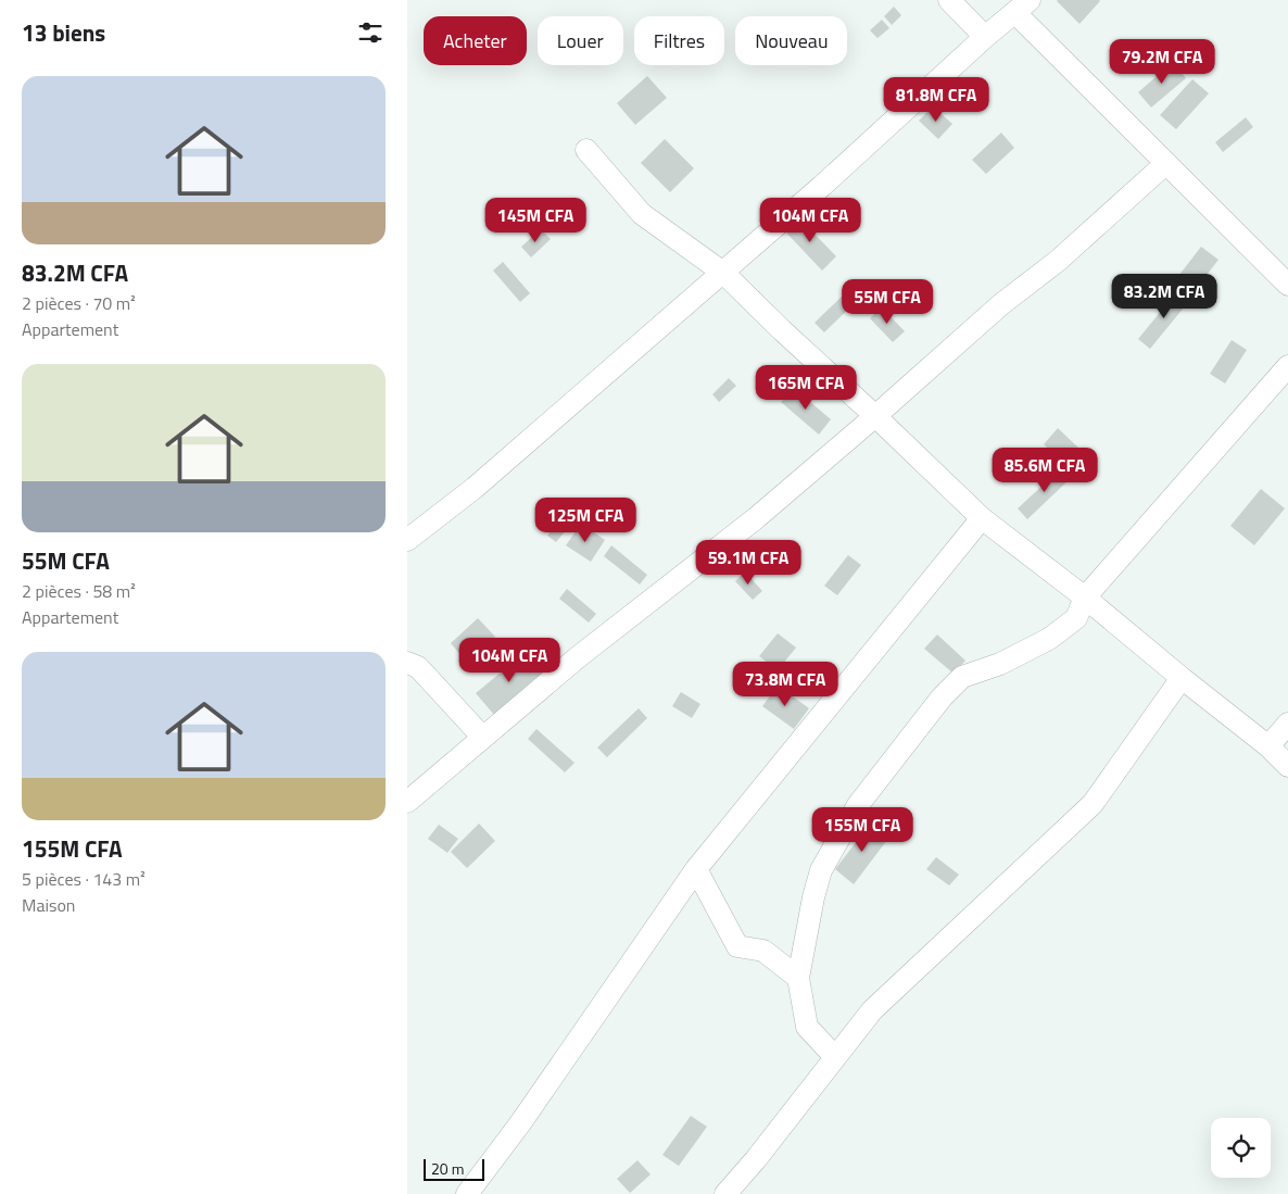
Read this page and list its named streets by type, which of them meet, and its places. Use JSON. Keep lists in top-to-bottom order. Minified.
{"scale_bar":"20 m","page":{"heading":"13 biens","chip":["Acheter","Louer","Filtres","Nouveau"],"price":["79.2M CFA","81.8M CFA","145M CFA","104M CFA","83.2M CFA","55M CFA","165M CFA","85.6M CFA","125M CFA","59.1M CFA","104M CFA","73.8M CFA","155M CFA"],"list":[{"name":"83.2M CFA","note":"2 pièces · 70 m² · Appartement"},{"name":"55M CFA","note":"2 pièces · 58 m² · Appartement"},{"name":"155M CFA","note":"5 pièces · 143 m² · Maison"}],"scale":"20 m"}}
